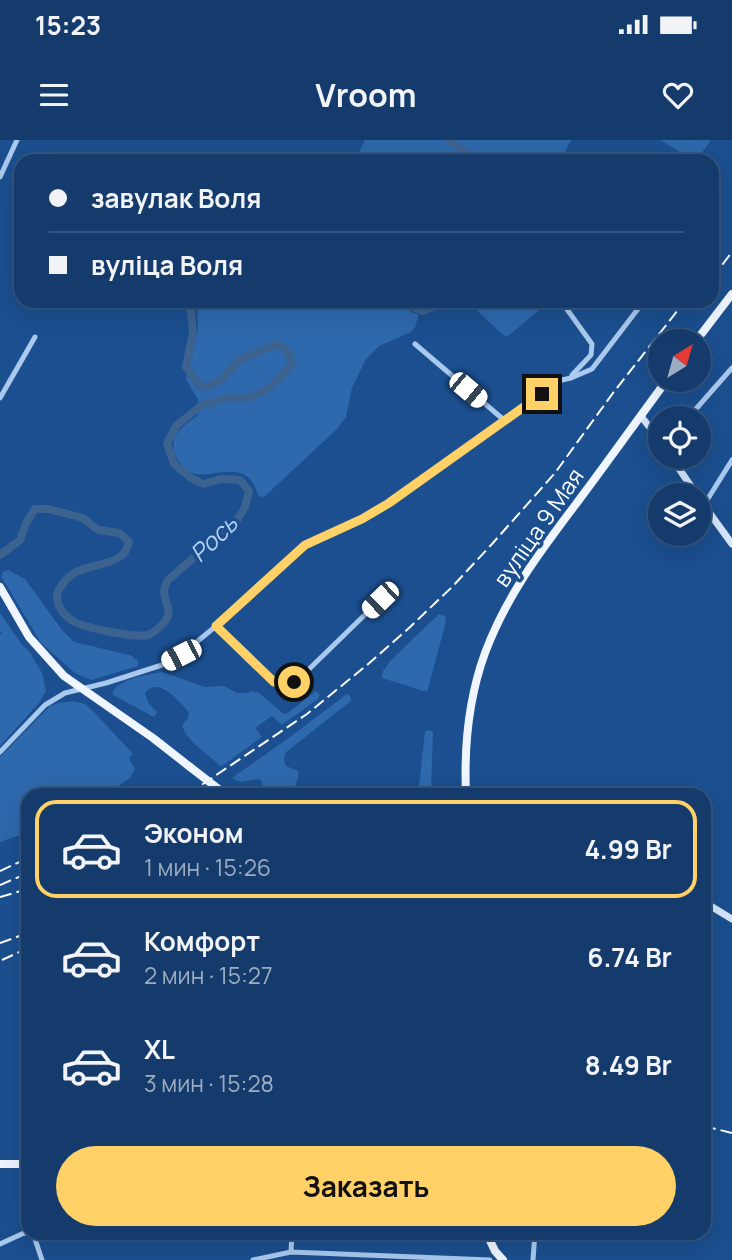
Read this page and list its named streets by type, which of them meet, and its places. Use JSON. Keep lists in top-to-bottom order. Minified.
{"streets":{"main road":["вуліца 9 Мая"]},"water":["Рось"],"north":"top right","page":{"status":"15:23","header":"Vroom","banner":["завулак Воля","вуліца Воля"],"list":[{"name":"Эконом","note":"1 мин · 15:26","value":"4.99 Br"},{"name":"Комфорт","note":"2 мин · 15:27","value":"6.74 Br"},{"name":"XL","note":"3 мин · 15:28","value":"8.49 Br"}],"buttons":"Заказать"}}
